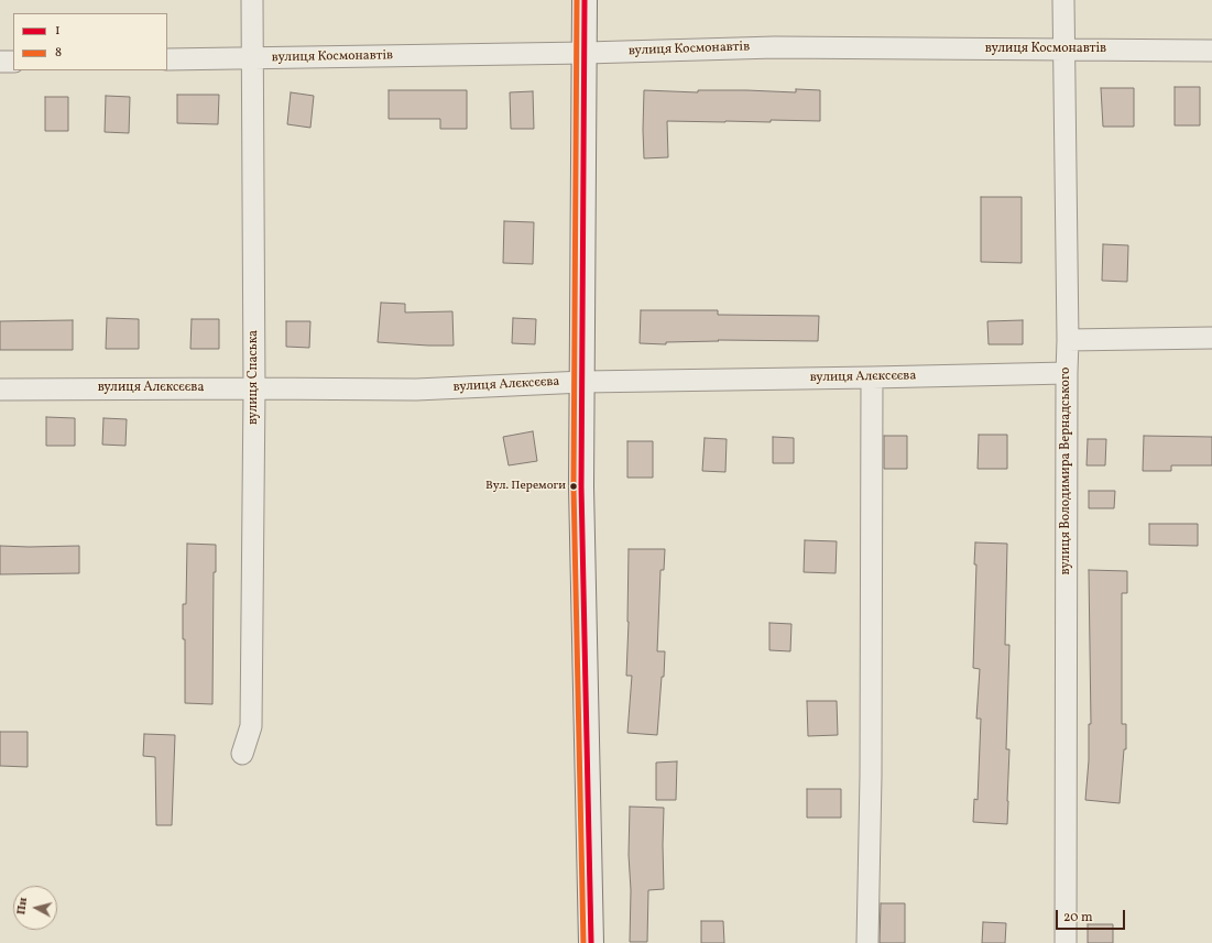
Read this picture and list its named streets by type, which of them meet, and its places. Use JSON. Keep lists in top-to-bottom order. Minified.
{"streets":{"street":["вулиця Космонавтів","вулиця Спаська","вулиця Алєксєєва","вулиця Володимира Вернадського"]},"crossings":[["вулиця Космонавтів","вулиця Спаська"],["вулиця Космонавтів","вулиця Володимира Вернадського"],["вулиця Спаська","вулиця Алєксєєва"],["вулиця Алєксєєва","вулиця Володимира Вернадського"]],"places":["Вул. Перемоги"],"lines":["transit line 1","transit line 8"],"legend":["1","8"],"scale_bar":"20 m","north":"left"}
